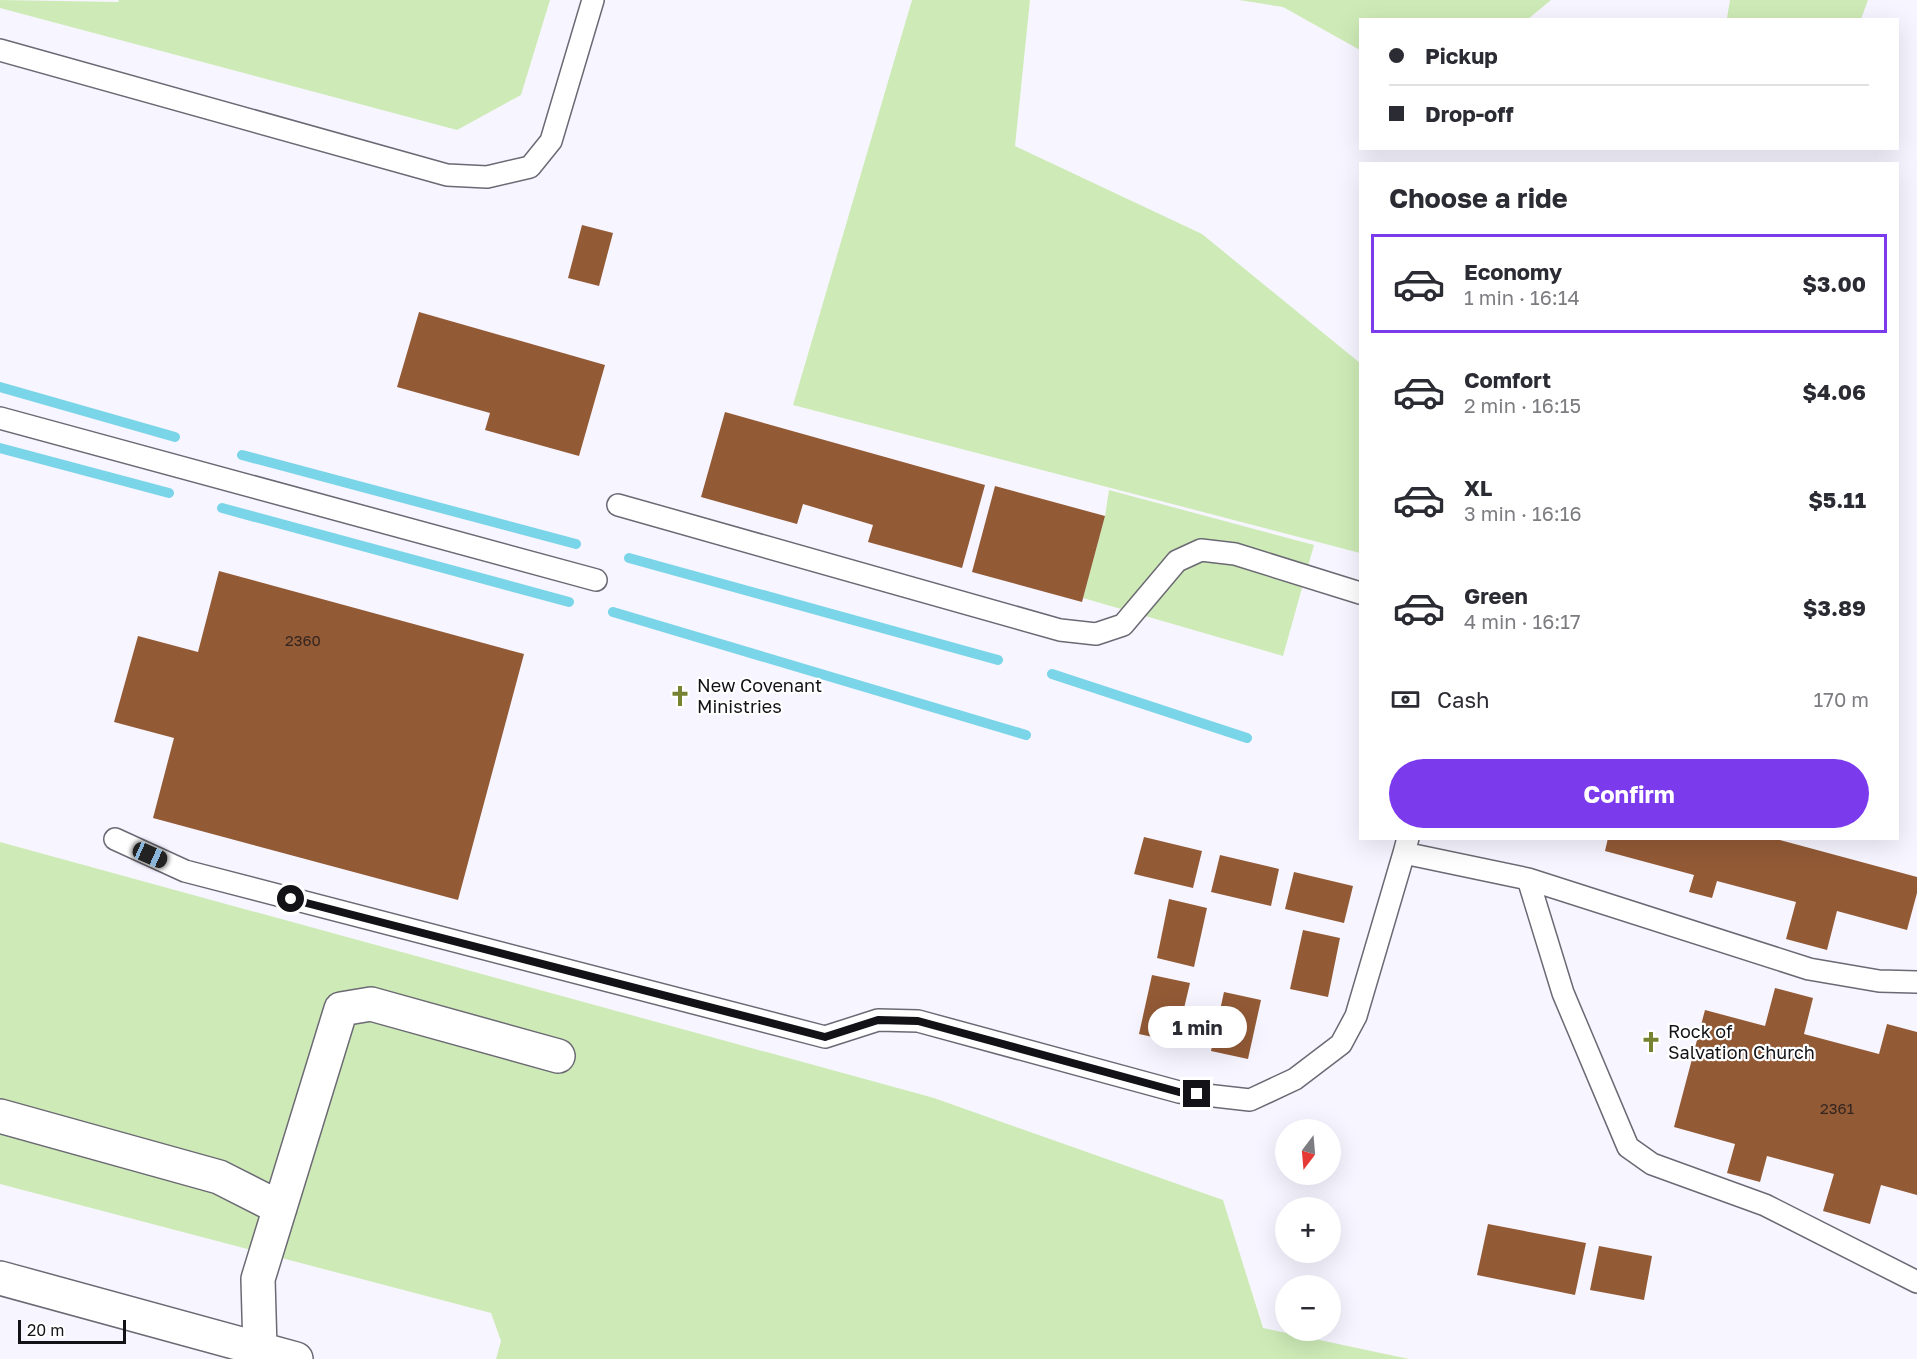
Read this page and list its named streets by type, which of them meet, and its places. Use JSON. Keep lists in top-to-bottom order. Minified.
{"places":{"church":["New Covenant Ministries","Rock of Salvation Church"]},"house_numbers":["2360","2361"],"scale_bar":"20 m","north":"bottom","page":{"banner":["Pickup","Drop-off"],"heading":"Choose a ride","list":[{"name":"Economy","note":"1 min · 16:14","value":"$3.00"},{"name":"Comfort","note":"2 min · 16:15","value":"$4.06"},{"name":"XL","note":"3 min · 16:16","value":"$5.11"},{"name":"Green","note":"4 min · 16:17","value":"$3.89"}],"pay":["Cash","170 m"],"buttons":"Confirm","bubble":"1 min","map_buttons":["+","−"],"scale":"20 m"}}
